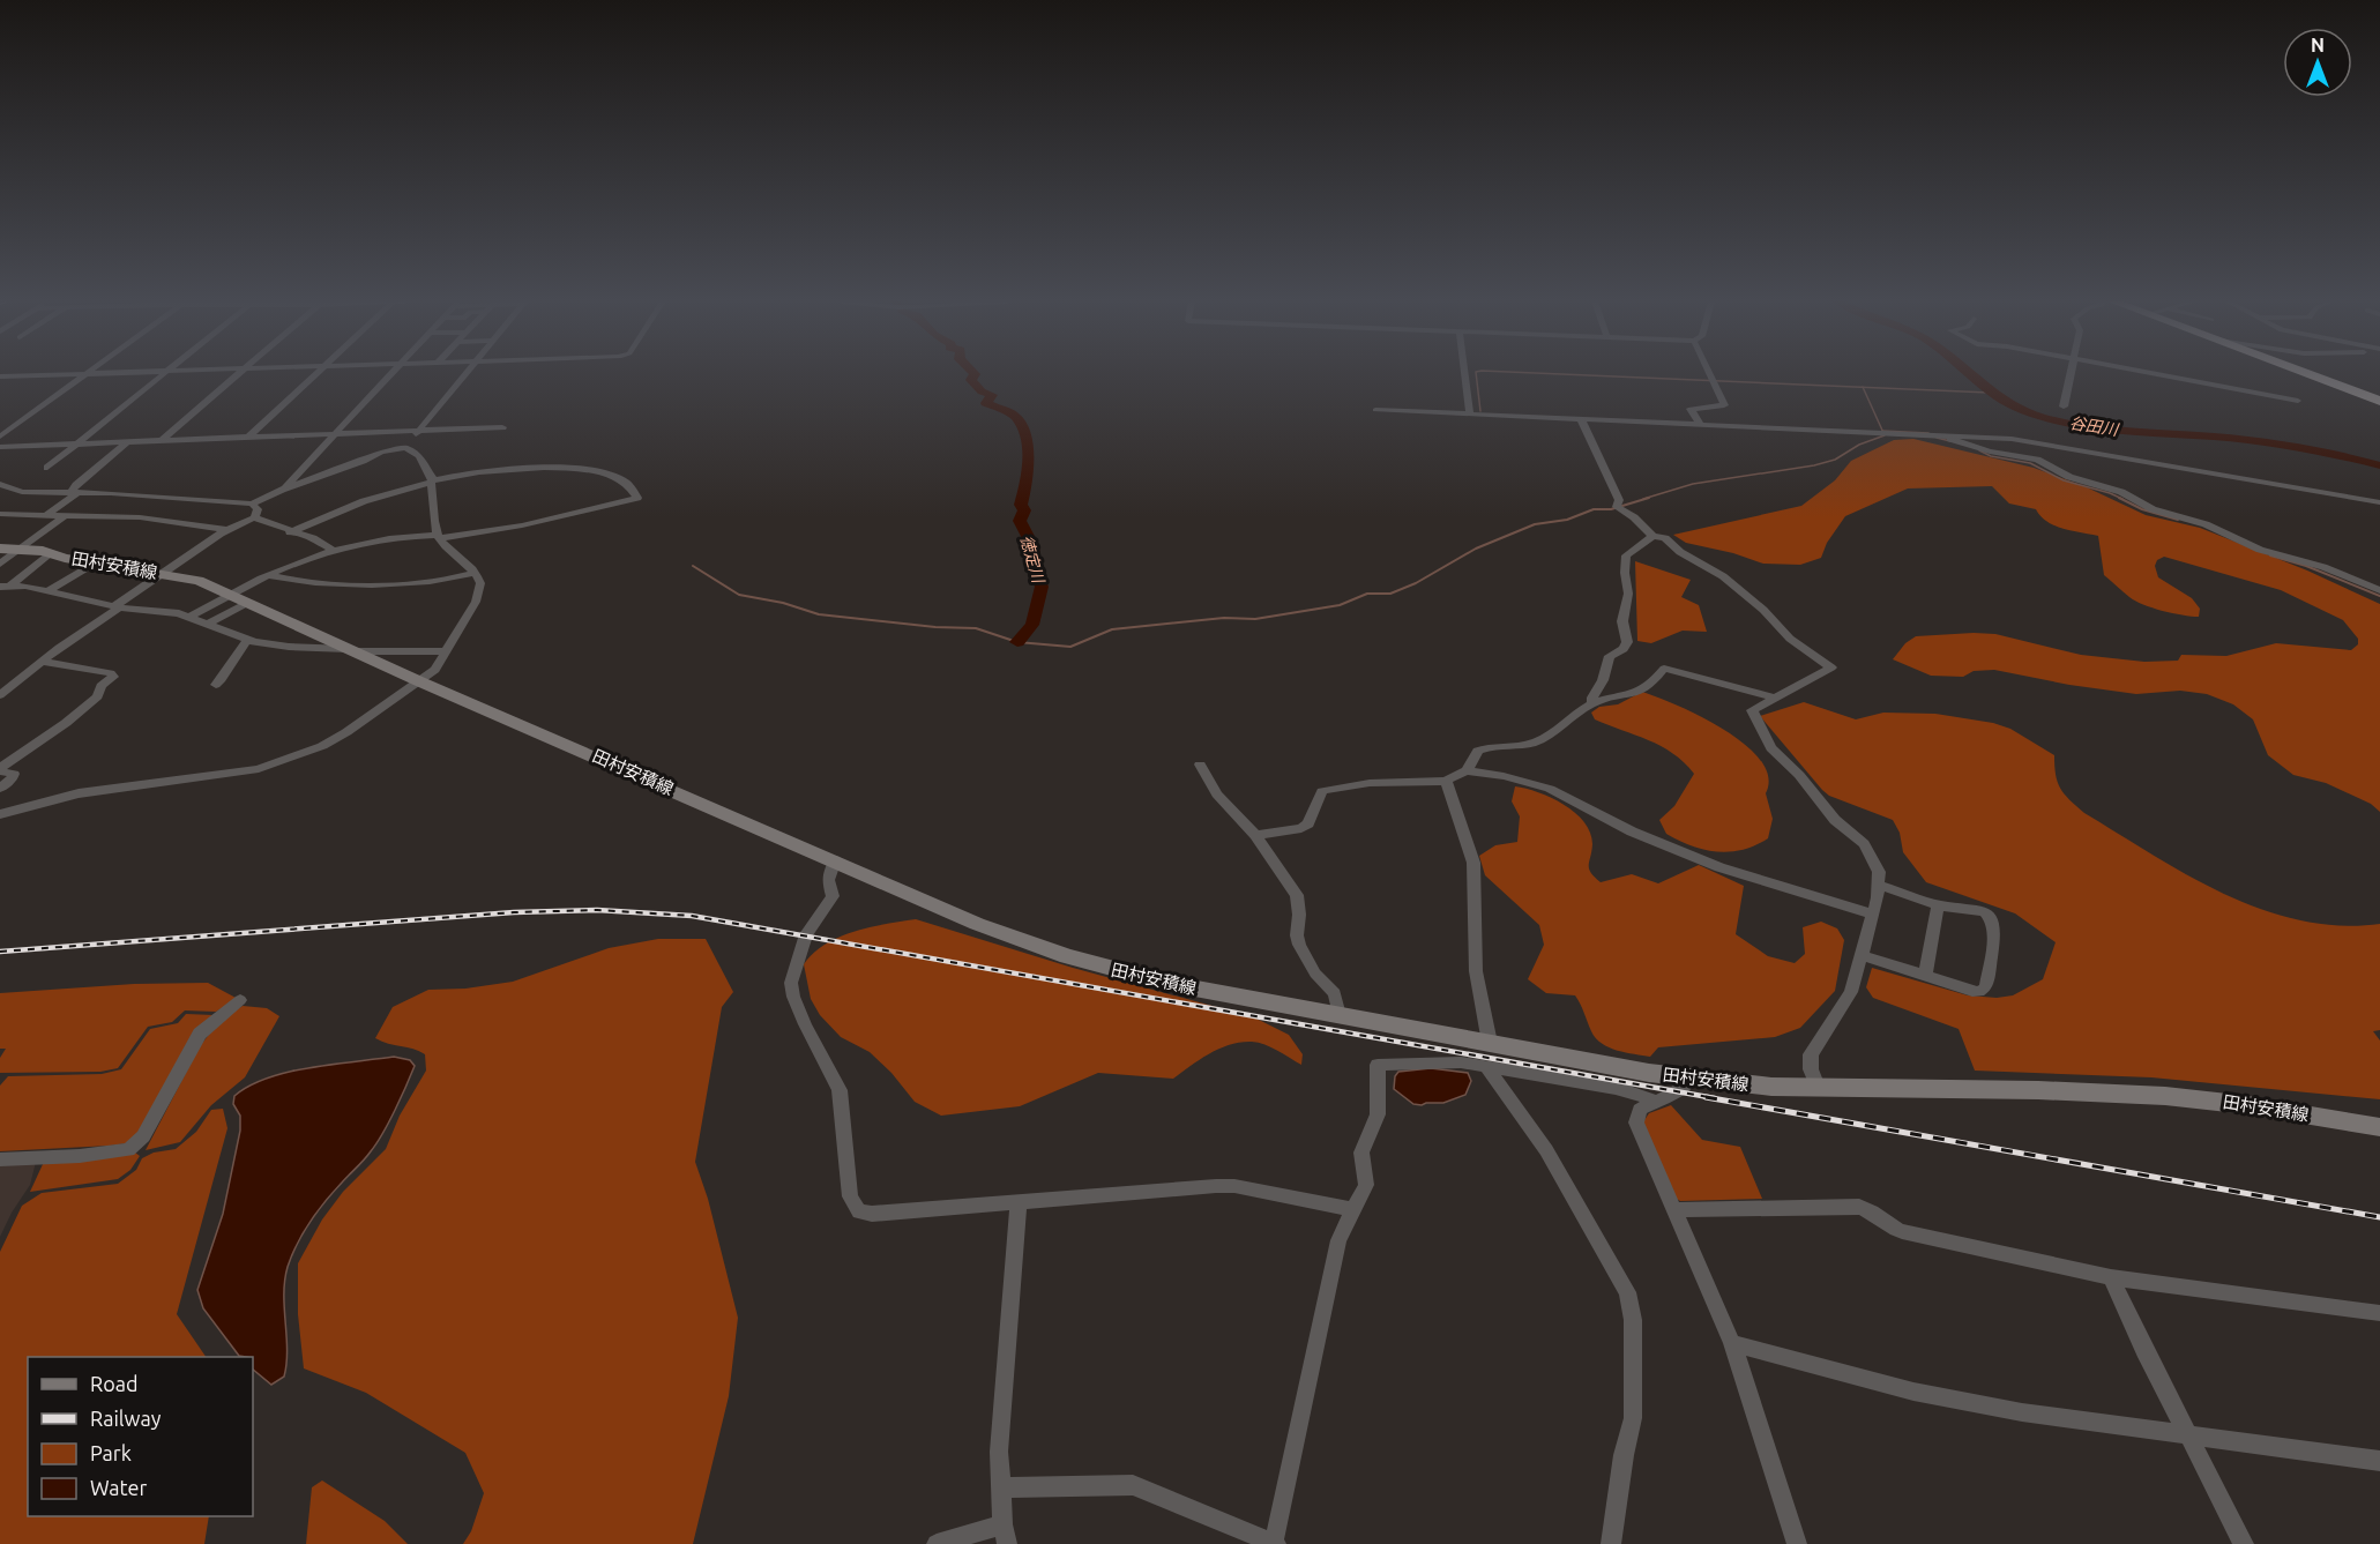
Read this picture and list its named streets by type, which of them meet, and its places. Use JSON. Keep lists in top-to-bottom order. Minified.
{"streets":{"main road":["田村安積線"]},"water":["谷田川","徳定川"],"legend":["Road","Railway","Park","Water"],"north":"top"}
